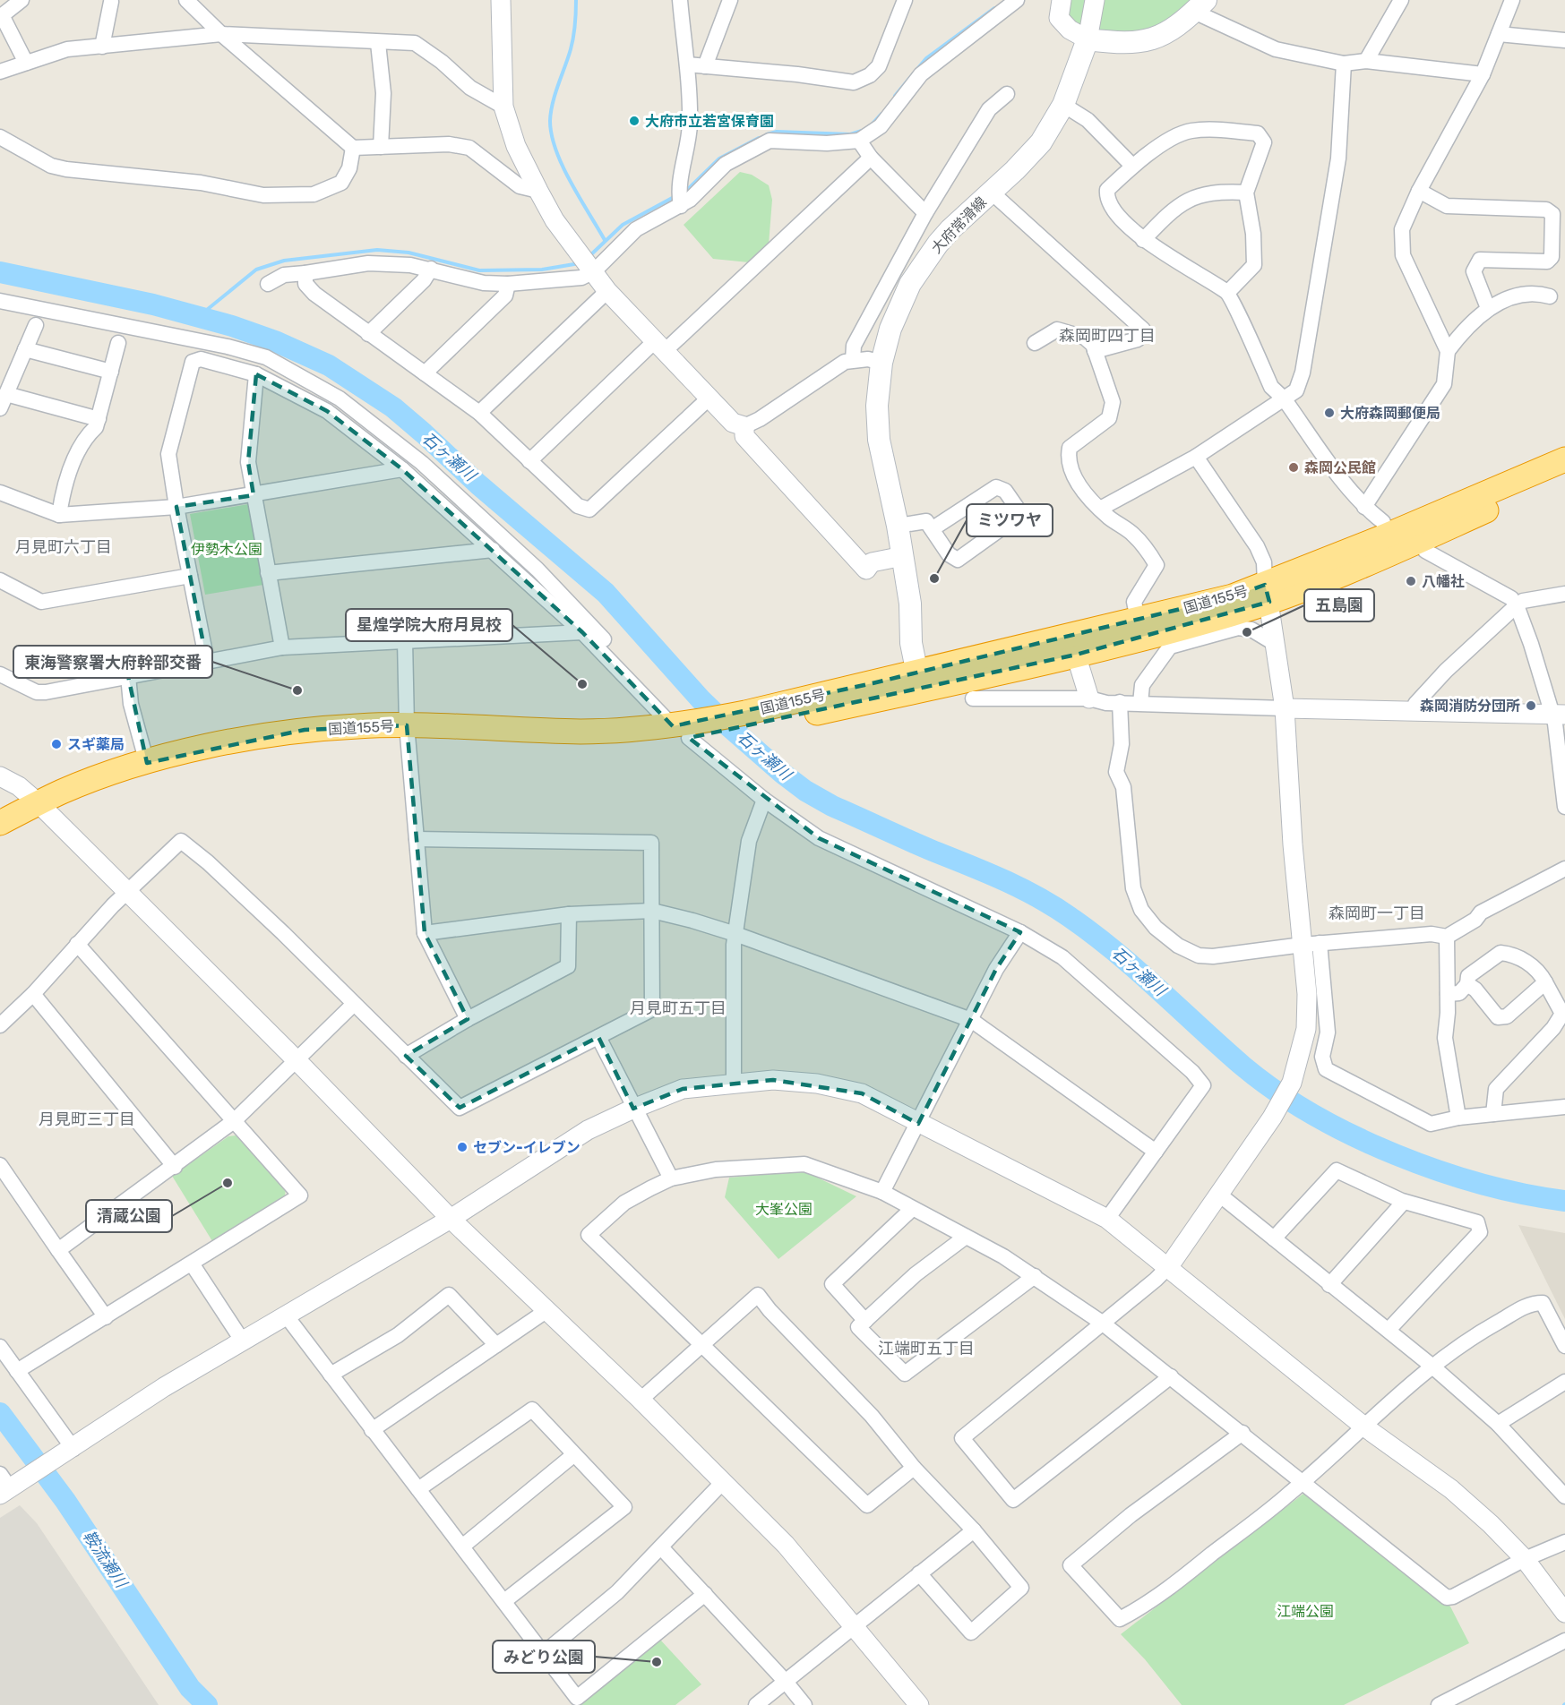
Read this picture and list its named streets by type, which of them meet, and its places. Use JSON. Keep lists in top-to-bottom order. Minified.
{"streets":{"highway":["国道155号"],"main road":["大府常滑線"]},"crossings":[["大府常滑線","国道155号"]],"districts":["森岡町四丁目","月見町六丁目","森岡町一丁目","月見町五丁目","月見町三丁目","江端町五丁目"],"water":["石ヶ瀬川","鞍流瀬川"],"parks":["伊勢木公園","大峯公園","江端公園"],"places":["大府市立若宮保育園","大府森岡郵便局","森岡公民館","ミツワヤ","八幡社","五島園","星煌学院大府月見校","東海警察署大府幹部交番","森岡消防分団所","スギ薬局","セブン-イレブン","清蔵公園","みどり公園"]}
